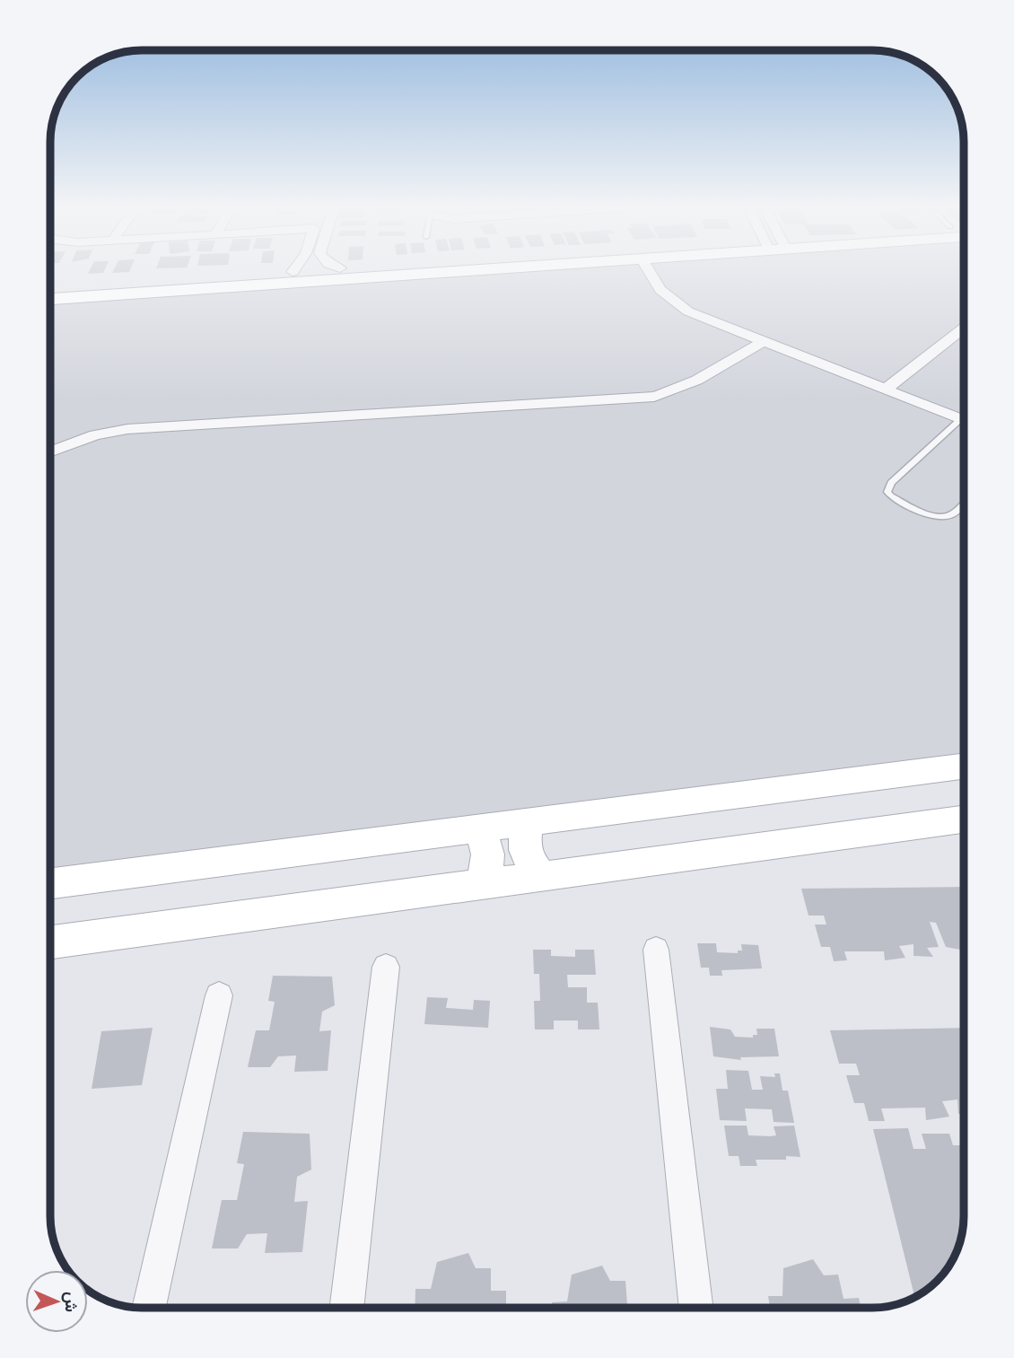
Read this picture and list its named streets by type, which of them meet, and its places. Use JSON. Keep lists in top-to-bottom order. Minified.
{"north":"right"}
